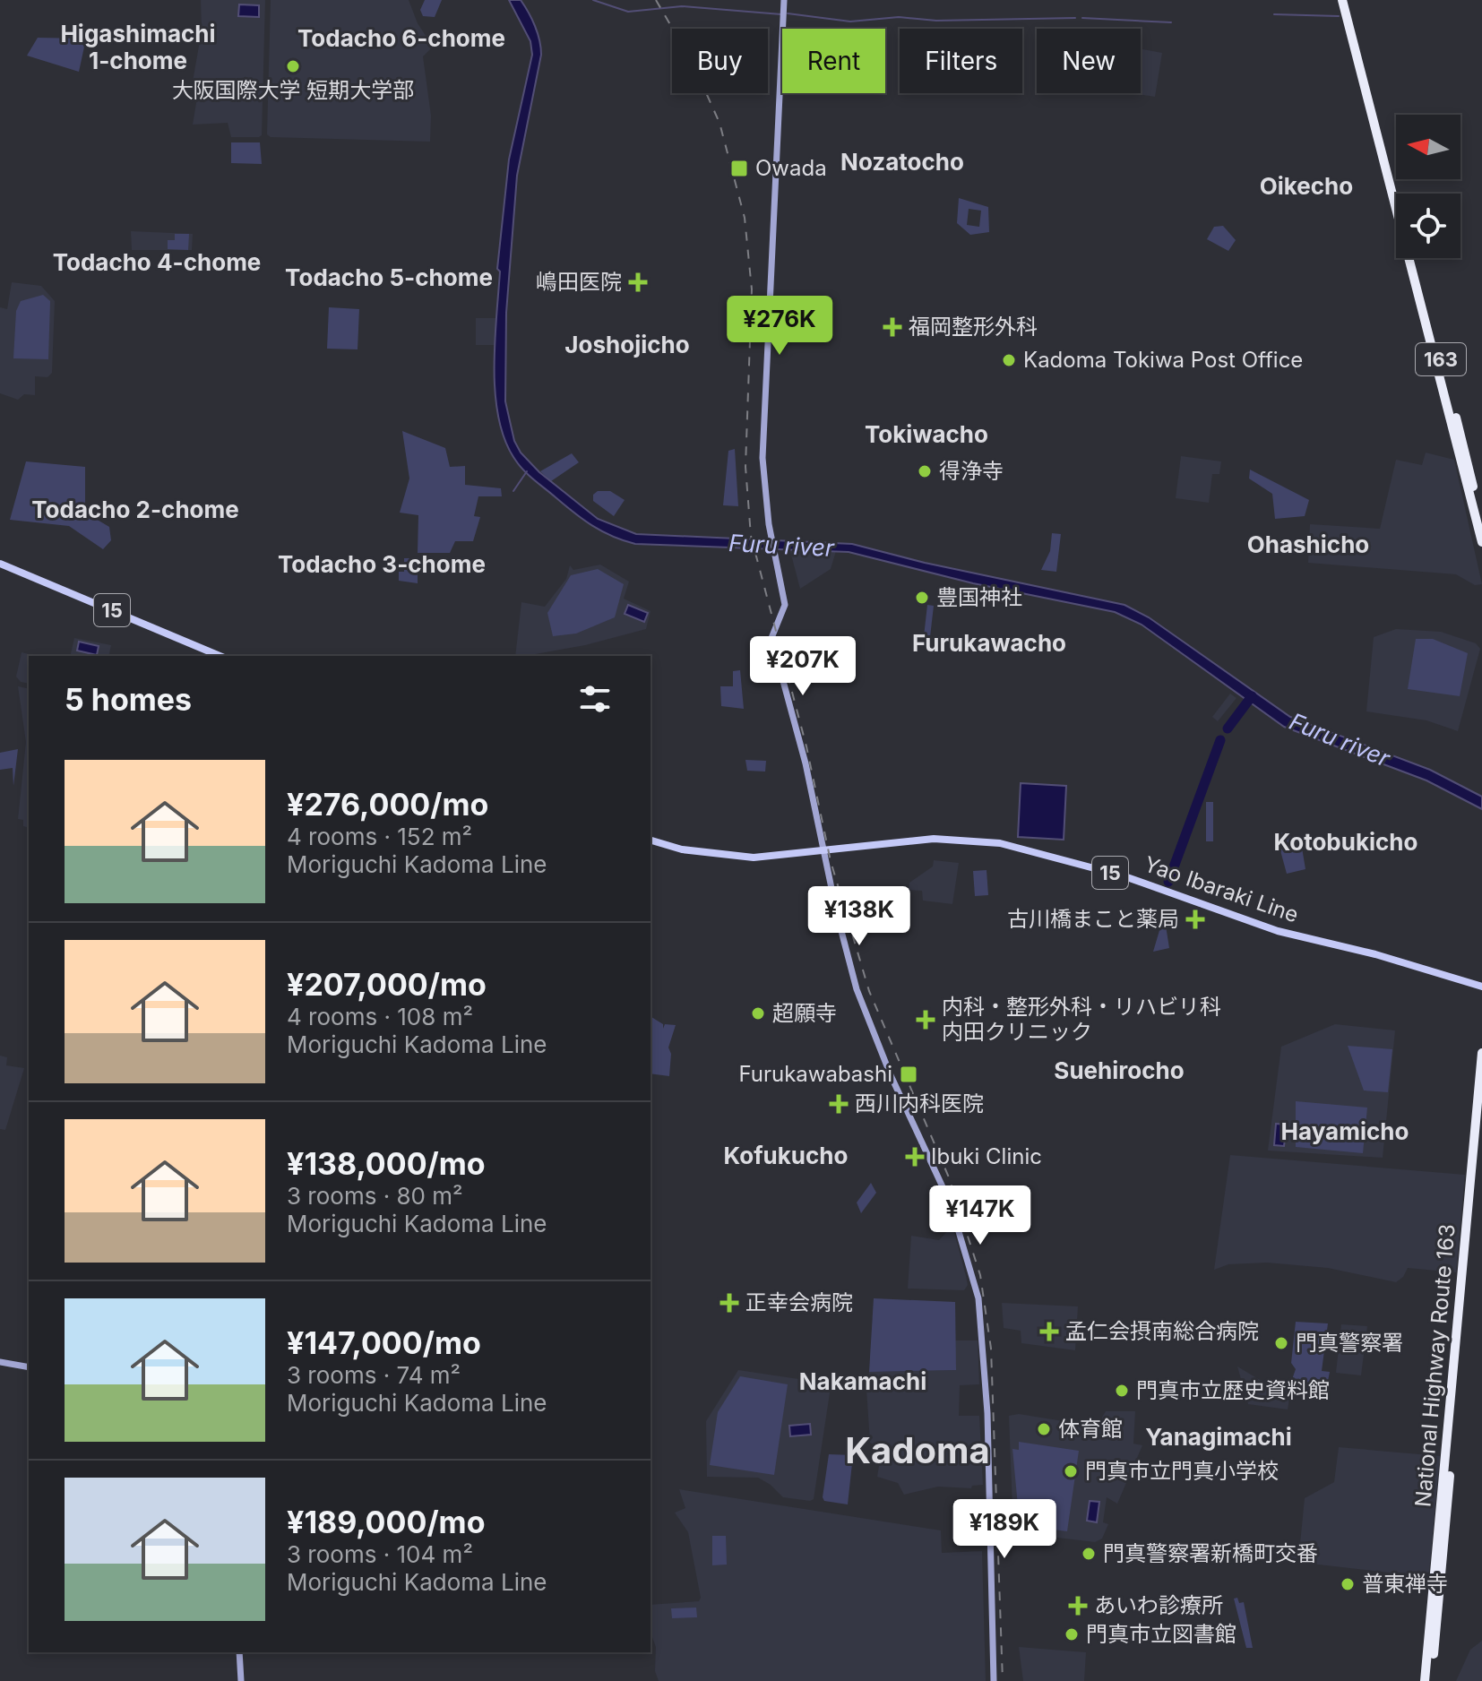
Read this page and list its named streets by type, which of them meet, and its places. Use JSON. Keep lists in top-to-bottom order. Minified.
{"streets":{"highway":["163","National Highway Route 163"],"main road":["15","Yao Ibaraki Line"]},"districts":["Higashimachi 1-chome","Todacho 6-chome","Nozatocho","Oikecho","Todacho 4-chome","Todacho 5-chome","Joshojicho","Tokiwacho","Todacho 2-chome","Ohashicho","Todacho 3-chome","Furukawacho","Kotobukicho","Suehirocho","Hayamicho","Kofukucho","Nakamachi","Yanagimachi","Kadoma"],"water":["Furu river"],"places":{"other":["大阪国際大学 短期大学部","Kadoma Tokiwa Post Office","得浄寺","豊国神社","超願寺","門真警察署","門真市立歴史資料館","体育館","門真市立門真小学校","門真警察署新橋町交番","普東禅寺","門真市立図書館"],"transit":["Owada","Furukawabashi"],"health":["嶋田医院","福岡整形外科","古川橋まこと薬局","内科・整形外科・リハビリ科 内田クリニック","西川内科医院","Ibuki Clinic","正幸会病院","孟仁会摂南総合病院","あいわ診療所"]},"north":"left","page":{"chip":["Buy","Rent","Filters","New"],"price":["¥276K","¥207K","¥138K","¥147K","¥189K"],"heading":"5 homes","list":[{"name":"¥276,000/mo","note":"4 rooms · 152 m² · Moriguchi Kadoma Line"},{"name":"¥207,000/mo","note":"4 rooms · 108 m² · Moriguchi Kadoma Line"},{"name":"¥138,000/mo","note":"3 rooms · 80 m² · Moriguchi Kadoma Line"},{"name":"¥147,000/mo","note":"3 rooms · 74 m² · Moriguchi Kadoma Line"},{"name":"¥189,000/mo","note":"3 rooms · 104 m² · Moriguchi Kadoma Line"}]}}
